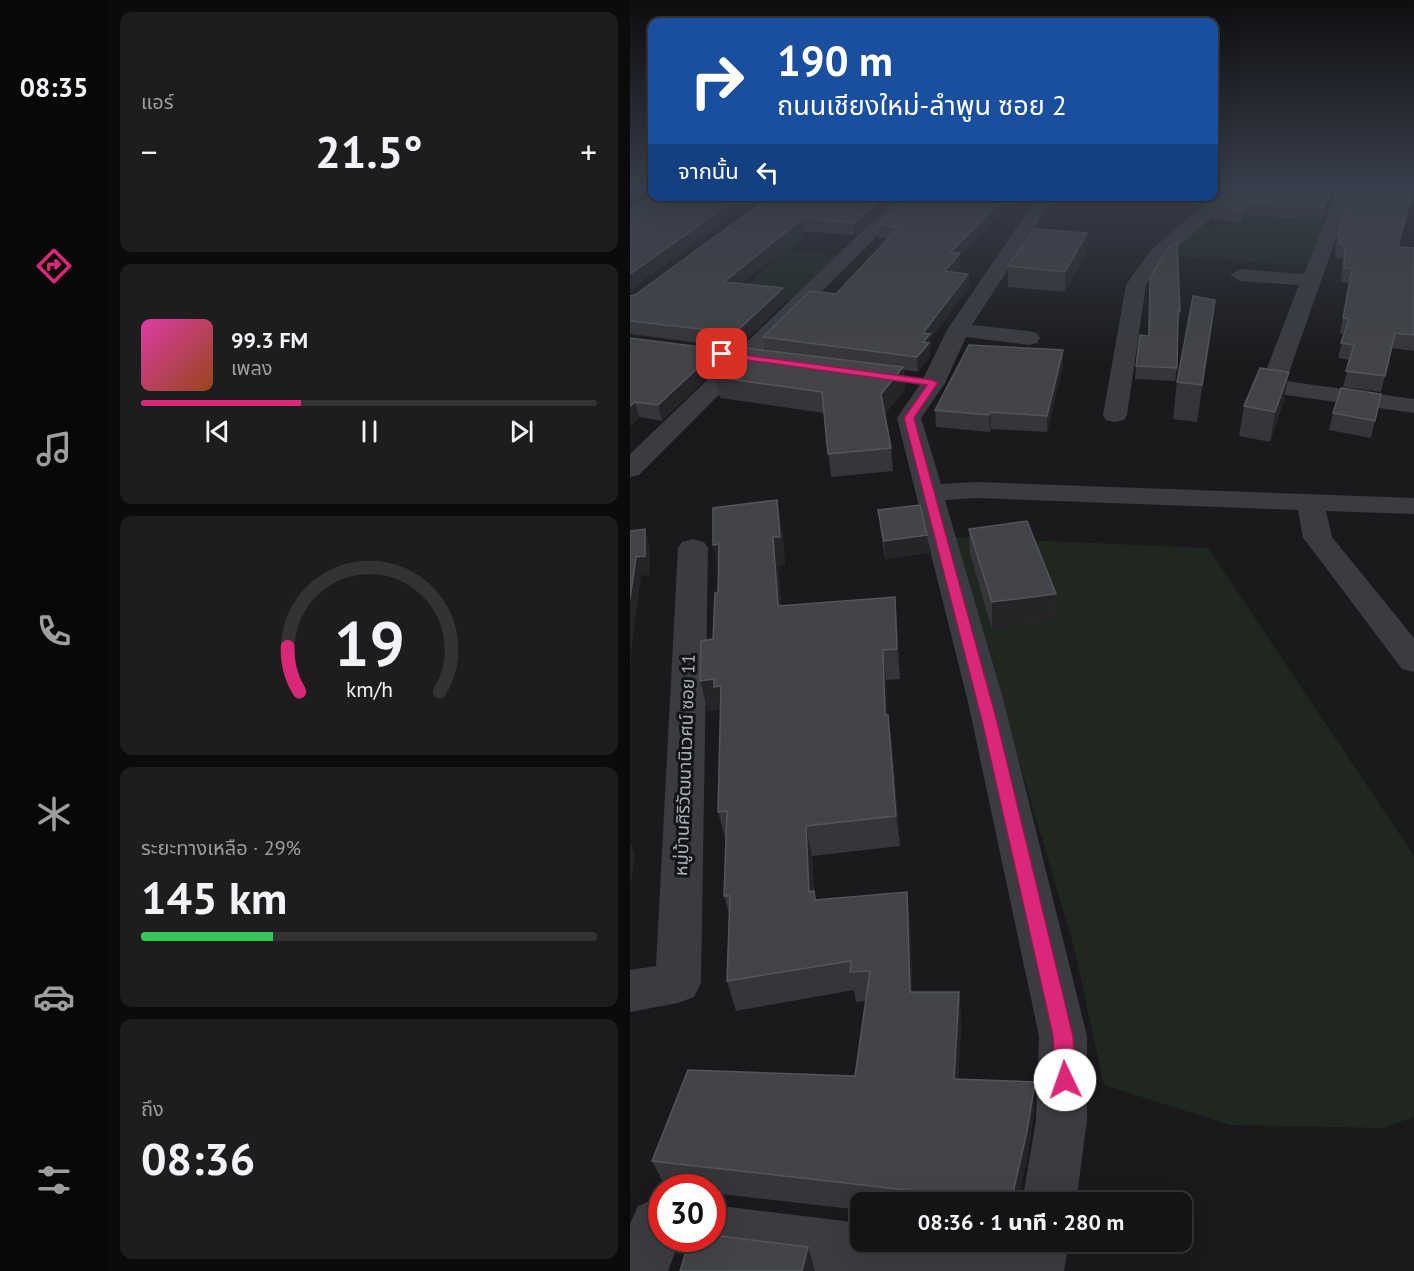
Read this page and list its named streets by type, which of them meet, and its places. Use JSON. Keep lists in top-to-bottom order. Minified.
{"streets":{"street":["หมู่บ้านศิริวัฒนานิเวศน์ ซอย 11"]},"page":{"tabs":"08:35","tile":["แอร์",["ระยะทางเหลือ · 29%","145 km"],["ถึง","08:36"]],"turn":["190 m","ถนนเชียงใหม่-ลำพูน ซอย 2"],"heat":["−","21.5°","+"],"then":"จากนั้น","song":["99.3 FM","เพลง"],"limit":"30","trip":"08:36 · 1 นาที · 280 m","gauge":["19","km/h"]}}
